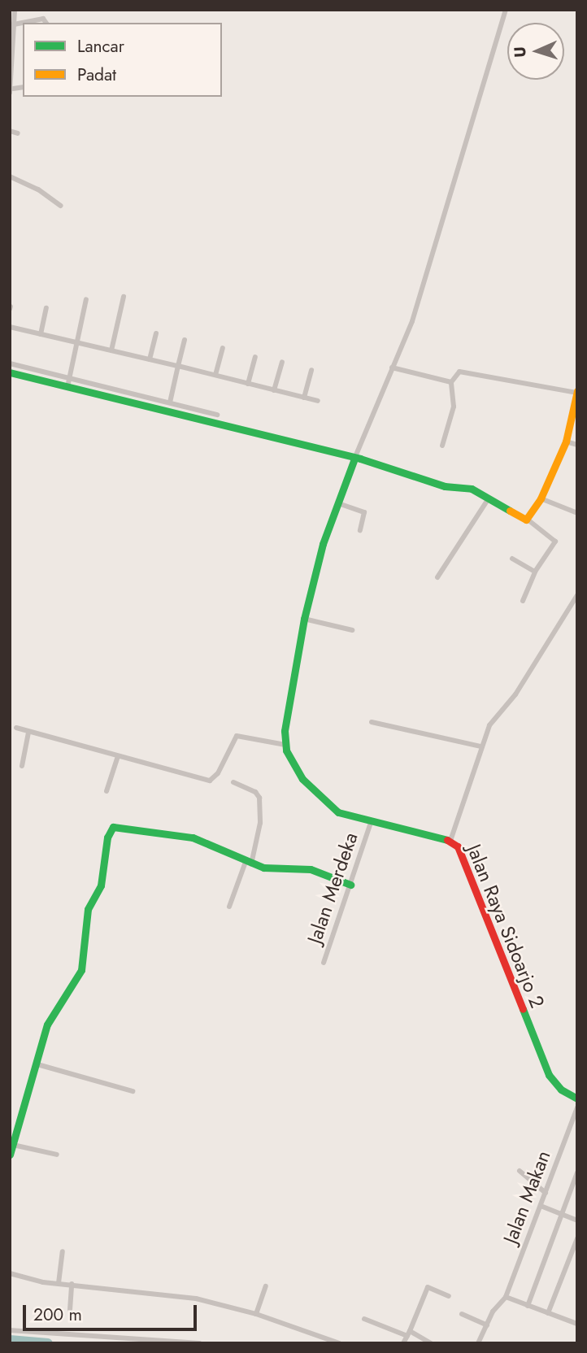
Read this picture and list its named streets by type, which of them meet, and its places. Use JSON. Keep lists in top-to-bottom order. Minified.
{"streets":{"street":["Jalan Merdeka","Jalan Raya Sidoarjo 2","Jalan Makan"]},"crossings":[["Jalan Merdeka","Jalan Raya Sidoarjo 2"]],"legend":["Lancar","Padat"],"scale_bar":"200 m","north":"left"}
